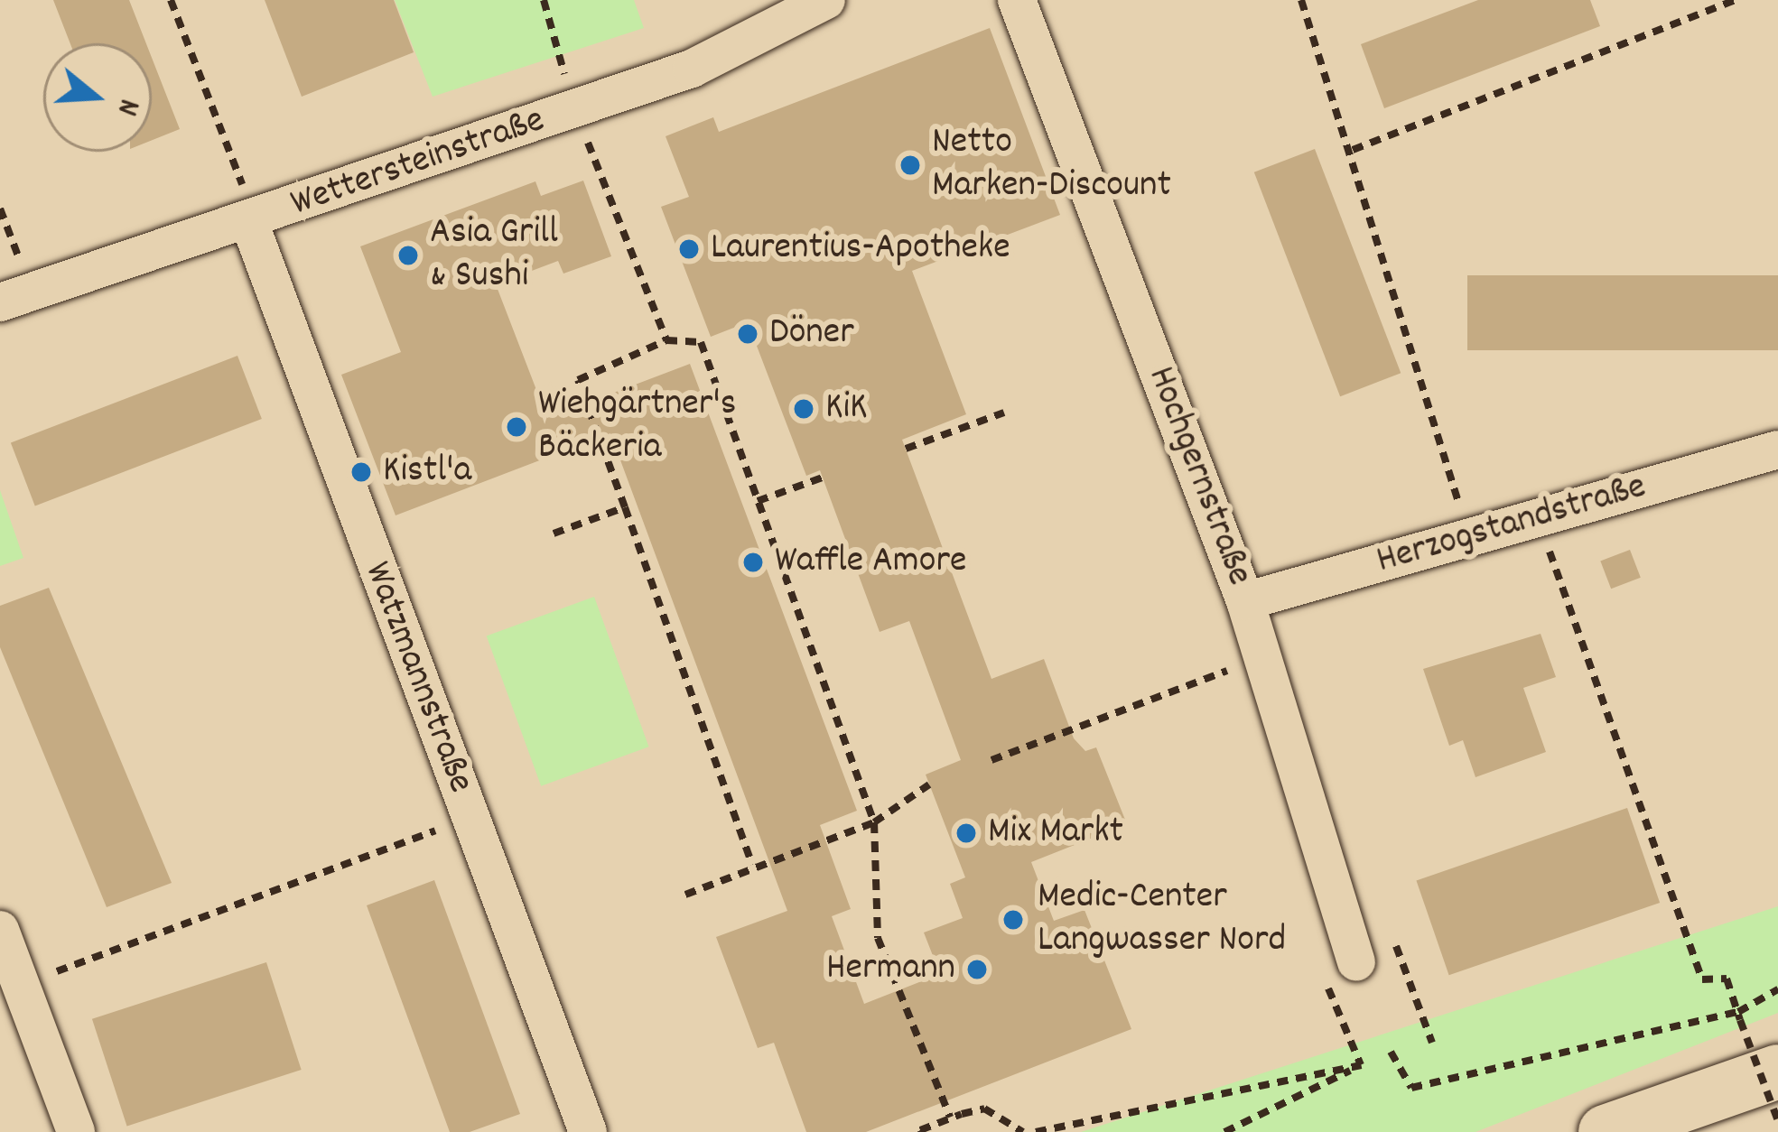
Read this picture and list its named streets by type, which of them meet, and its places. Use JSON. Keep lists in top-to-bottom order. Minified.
{"streets":{"street":["Wettersteinstraße","Hochgernstraße","Herzogstandstraße","Watzmannstraße"]},"crossings":[["Wettersteinstraße","Watzmannstraße"],["Hochgernstraße","Herzogstandstraße"]],"places":["Netto Marken-Discount","Laurentius-Apotheke","Asia Grill & Sushi","Döner","KiK","Wiehgärtner's Bäckeria","Kistl'a","Waffle Amore","Mix Markt","Medic-Center Langwasser Nord","Hermann"],"north":"right"}
